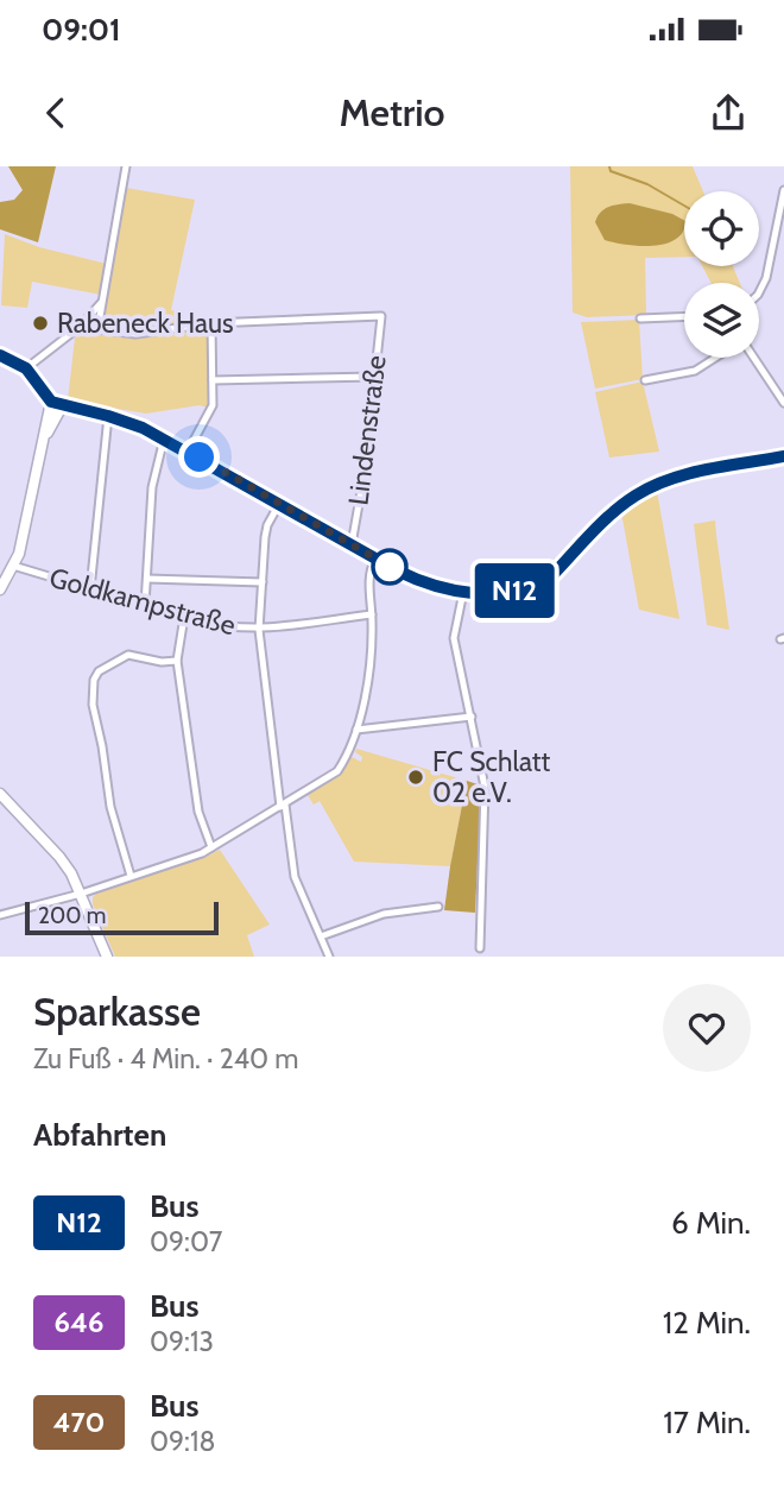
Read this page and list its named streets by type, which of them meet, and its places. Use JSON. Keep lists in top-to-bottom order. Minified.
{"streets":{"street":["Lindenstraße","Goldkampstraße"]},"places":["Rabeneck Haus","FC Schlatt 02 e.V."],"lines":["bus line N12"],"scale_bar":"200 m","page":{"status":"09:01","header":"Metrio","on_map":"N12","scale":"200 m","heading":[["Sparkasse","Zu Fuß · 4 Min. · 240 m"],"Abfahrten"],"list":[{"mark":"N12","name":"Bus","note":"09:07","value":"6 Min."},{"mark":"646","name":"Bus","note":"09:13","value":"12 Min."},{"mark":"470","name":"Bus","note":"09:18","value":"17 Min."}]}}
